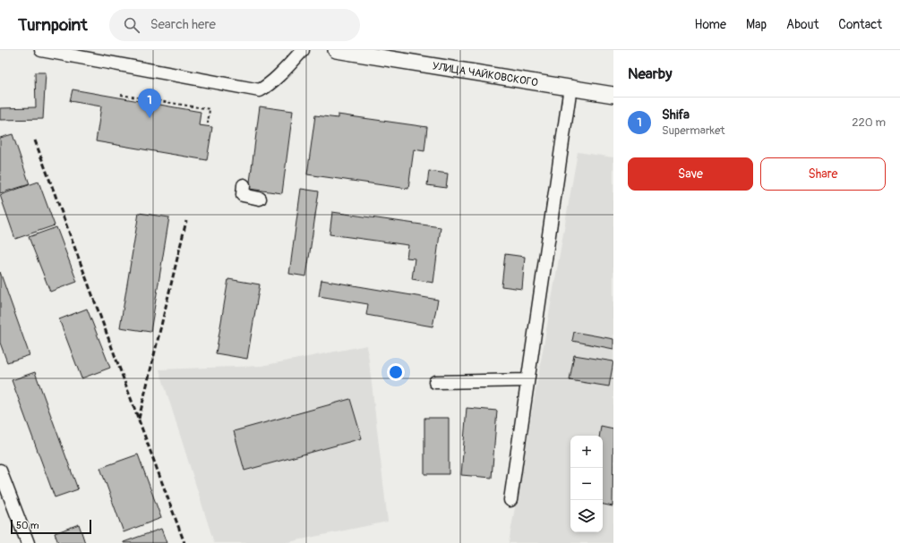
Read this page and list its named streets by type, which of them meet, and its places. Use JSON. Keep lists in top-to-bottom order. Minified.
{"streets":{"main road":["УЛИЦА ЧАЙКОВСКОГО"]},"scale_bar":"50 m","page":{"header":"Turnpoint","search":"Search here","nav":["Home","Map","About","Contact"],"heading":"Nearby","pins":"1","list":[{"mark":"1","name":"Shifa","note":"Supermarket","value":"220 m"}],"buttons":["Save","Share"],"map_buttons":["+","−"],"scale":"50 m"}}
